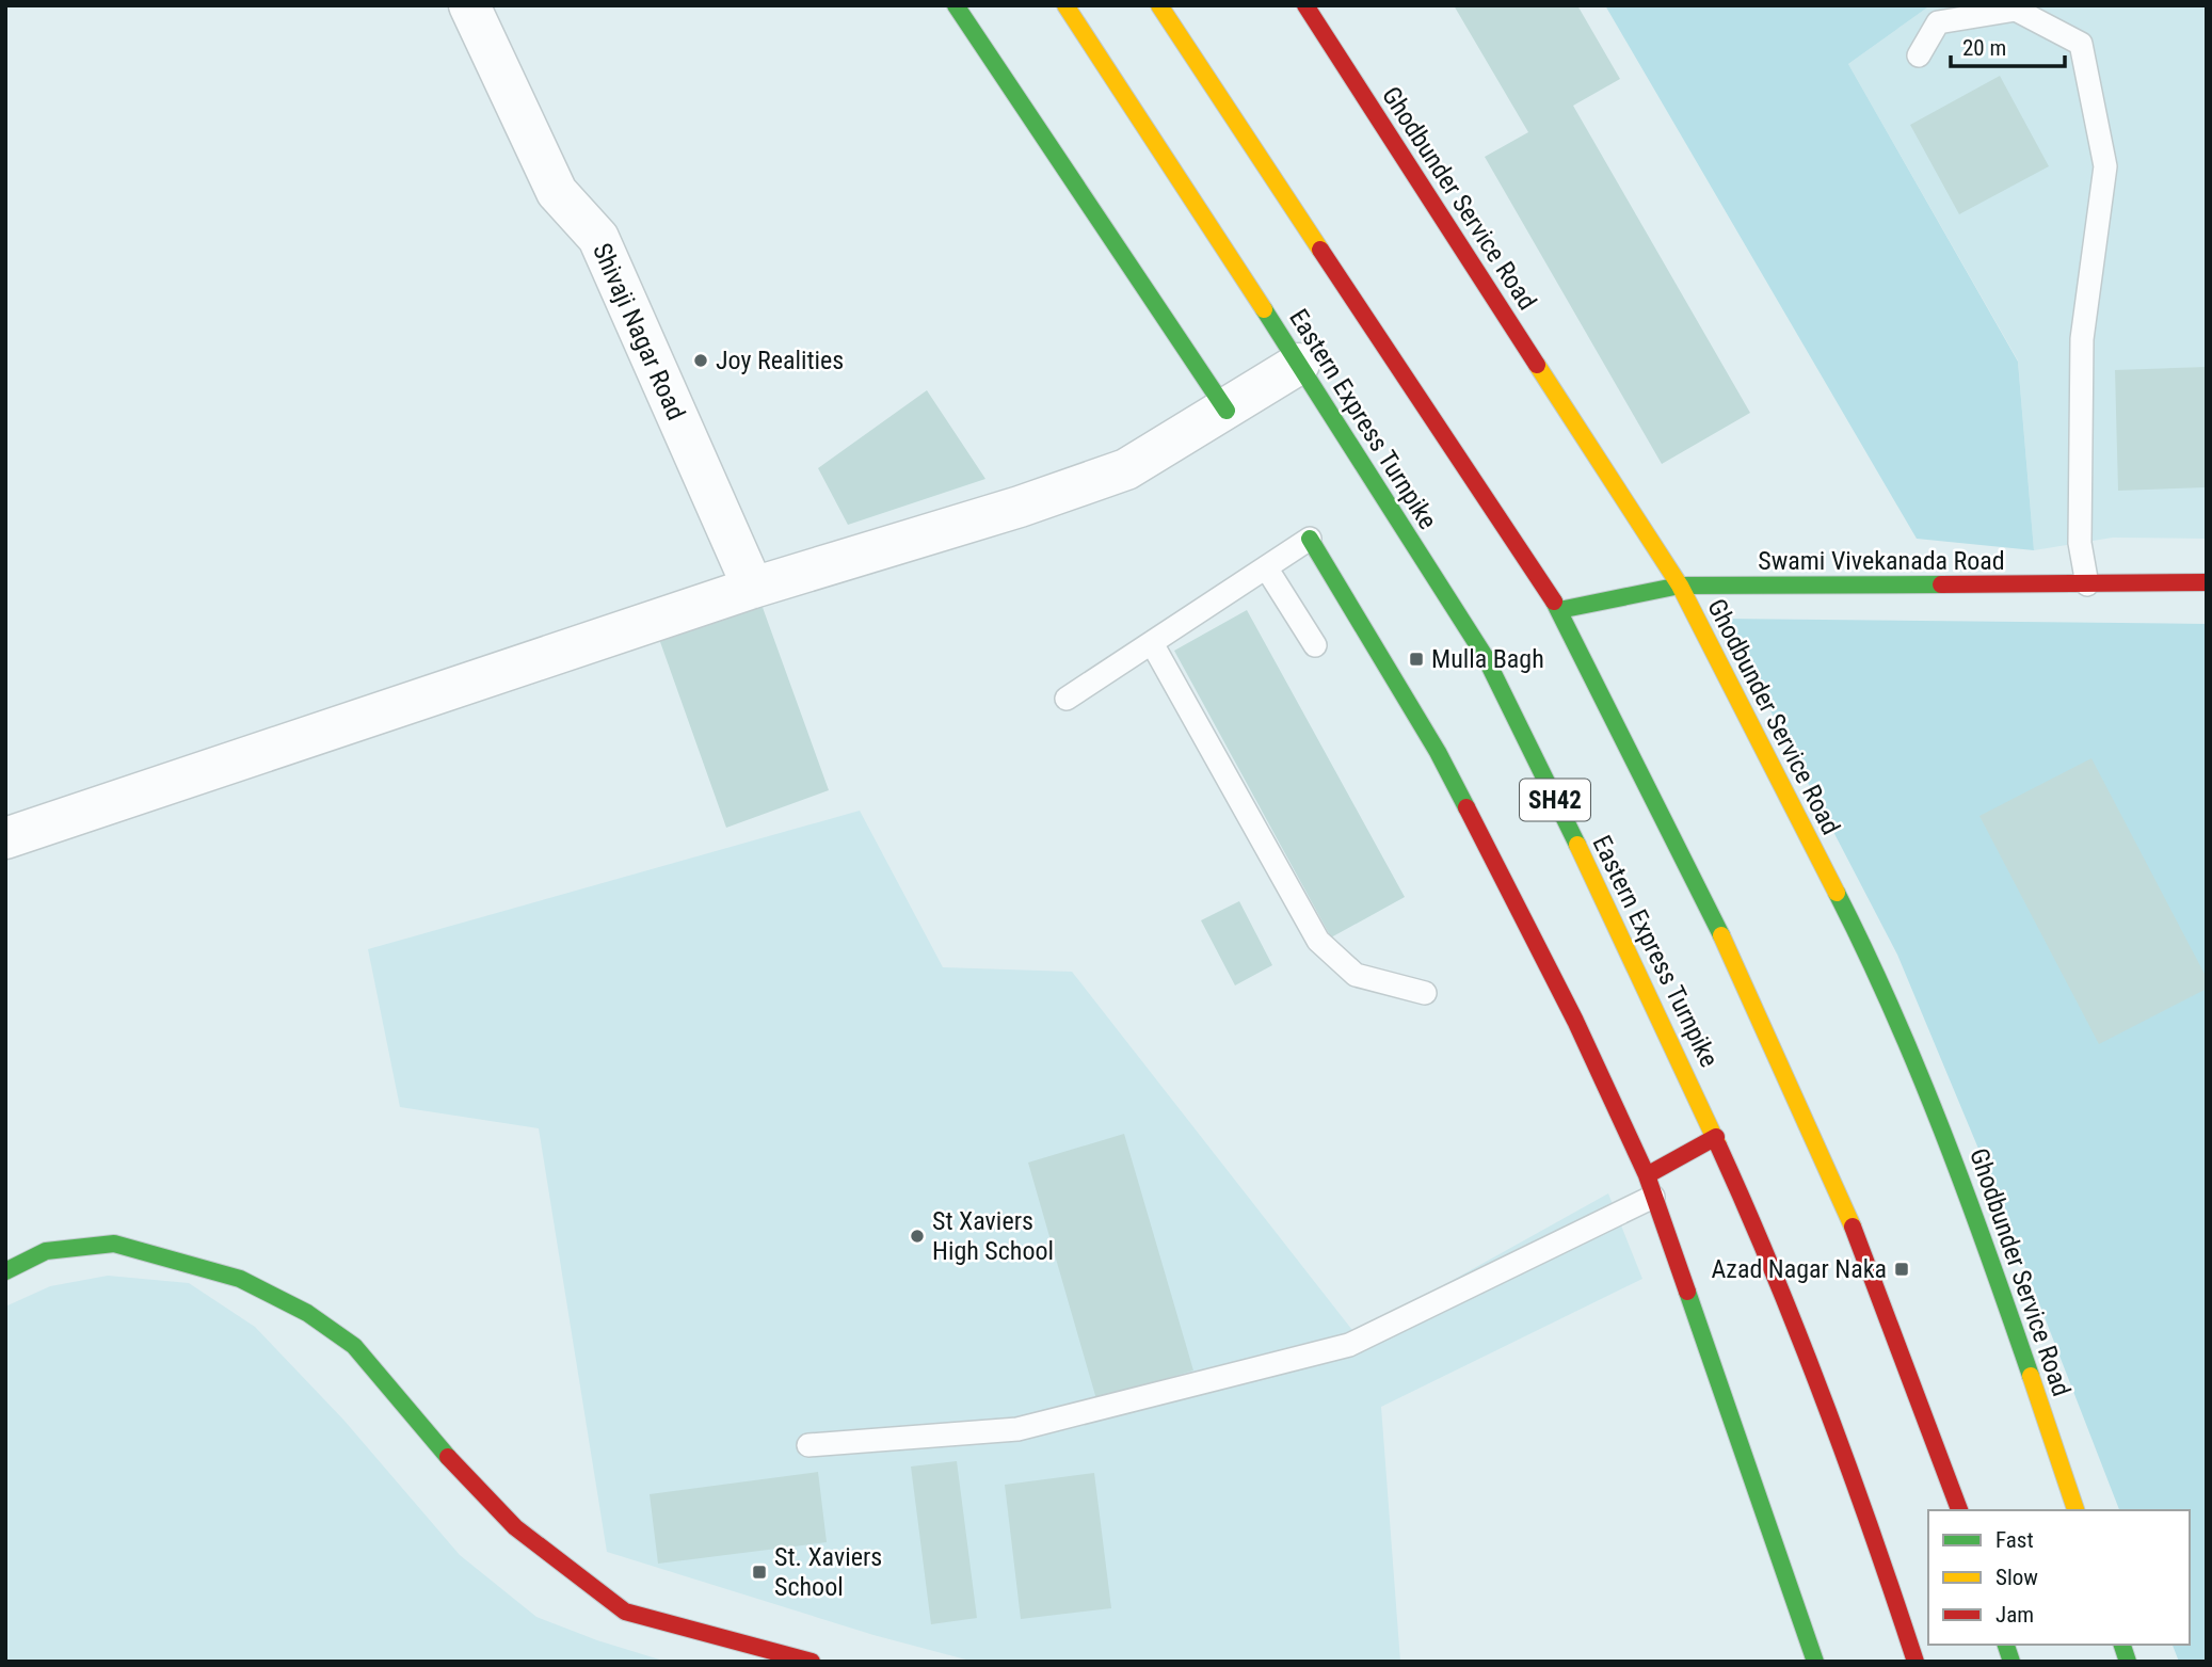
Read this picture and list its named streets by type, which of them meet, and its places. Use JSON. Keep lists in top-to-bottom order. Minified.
{"streets":{"street":["Ghodbunder Service Road","Shivaji Nagar Road","Eastern Express Turnpike","Swami Vivekanada Road","SH42"]},"crossings":[["Ghodbunder Service Road","Swami Vivekanada Road"]],"places":{"other":["Joy Realities","St Xaviers High School"],"transit":["Mulla Bagh","Azad Nagar Naka","St. Xaviers School"]},"legend":["Fast","Slow","Jam"],"scale_bar":"20 m"}
